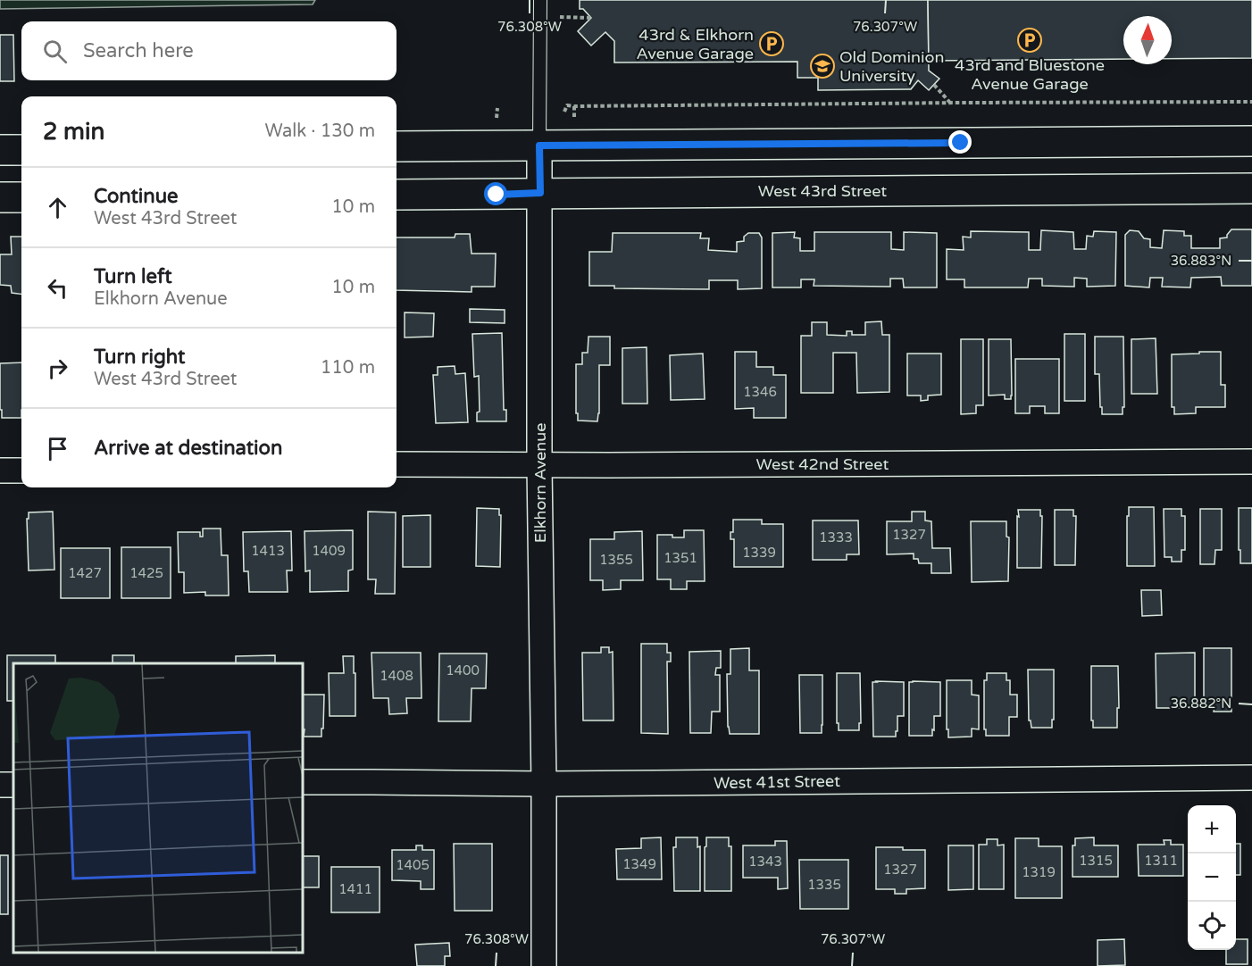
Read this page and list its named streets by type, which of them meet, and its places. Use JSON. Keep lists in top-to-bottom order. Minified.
{"streets":{"street":["West 43rd Street","West 42nd Street","Elkhorn Avenue","West 41st Street"]},"crossings":[["West 43rd Street","Elkhorn Avenue"],["West 42nd Street","Elkhorn Avenue"],["Elkhorn Avenue","West 41st Street"]],"places":{"parking":["43rd and Bluestone Avenue Garage","43rd & Elkhorn Avenue Garage"],"school or university":["Old Dominion University"]},"house_numbers":["1346","1327","1333","1413","1409","1339","1351","1355","1427","1425","1400","1408","1315","1311","1343","1349","1405","1327","1319","1335","1411"],"north":"top","page":{"search":"Search here","heading":["2 min","Walk · 130 m"],"list":[["Continue","West 43rd Street","10 m"],["Turn left","Elkhorn Avenue","10 m"],["Turn right","West 43rd Street","110 m"],"Arrive at destination"],"map_buttons":["+","−"]},"coordinates":["76.308°W","76.307°W","36.883°N","36.882°N"]}
